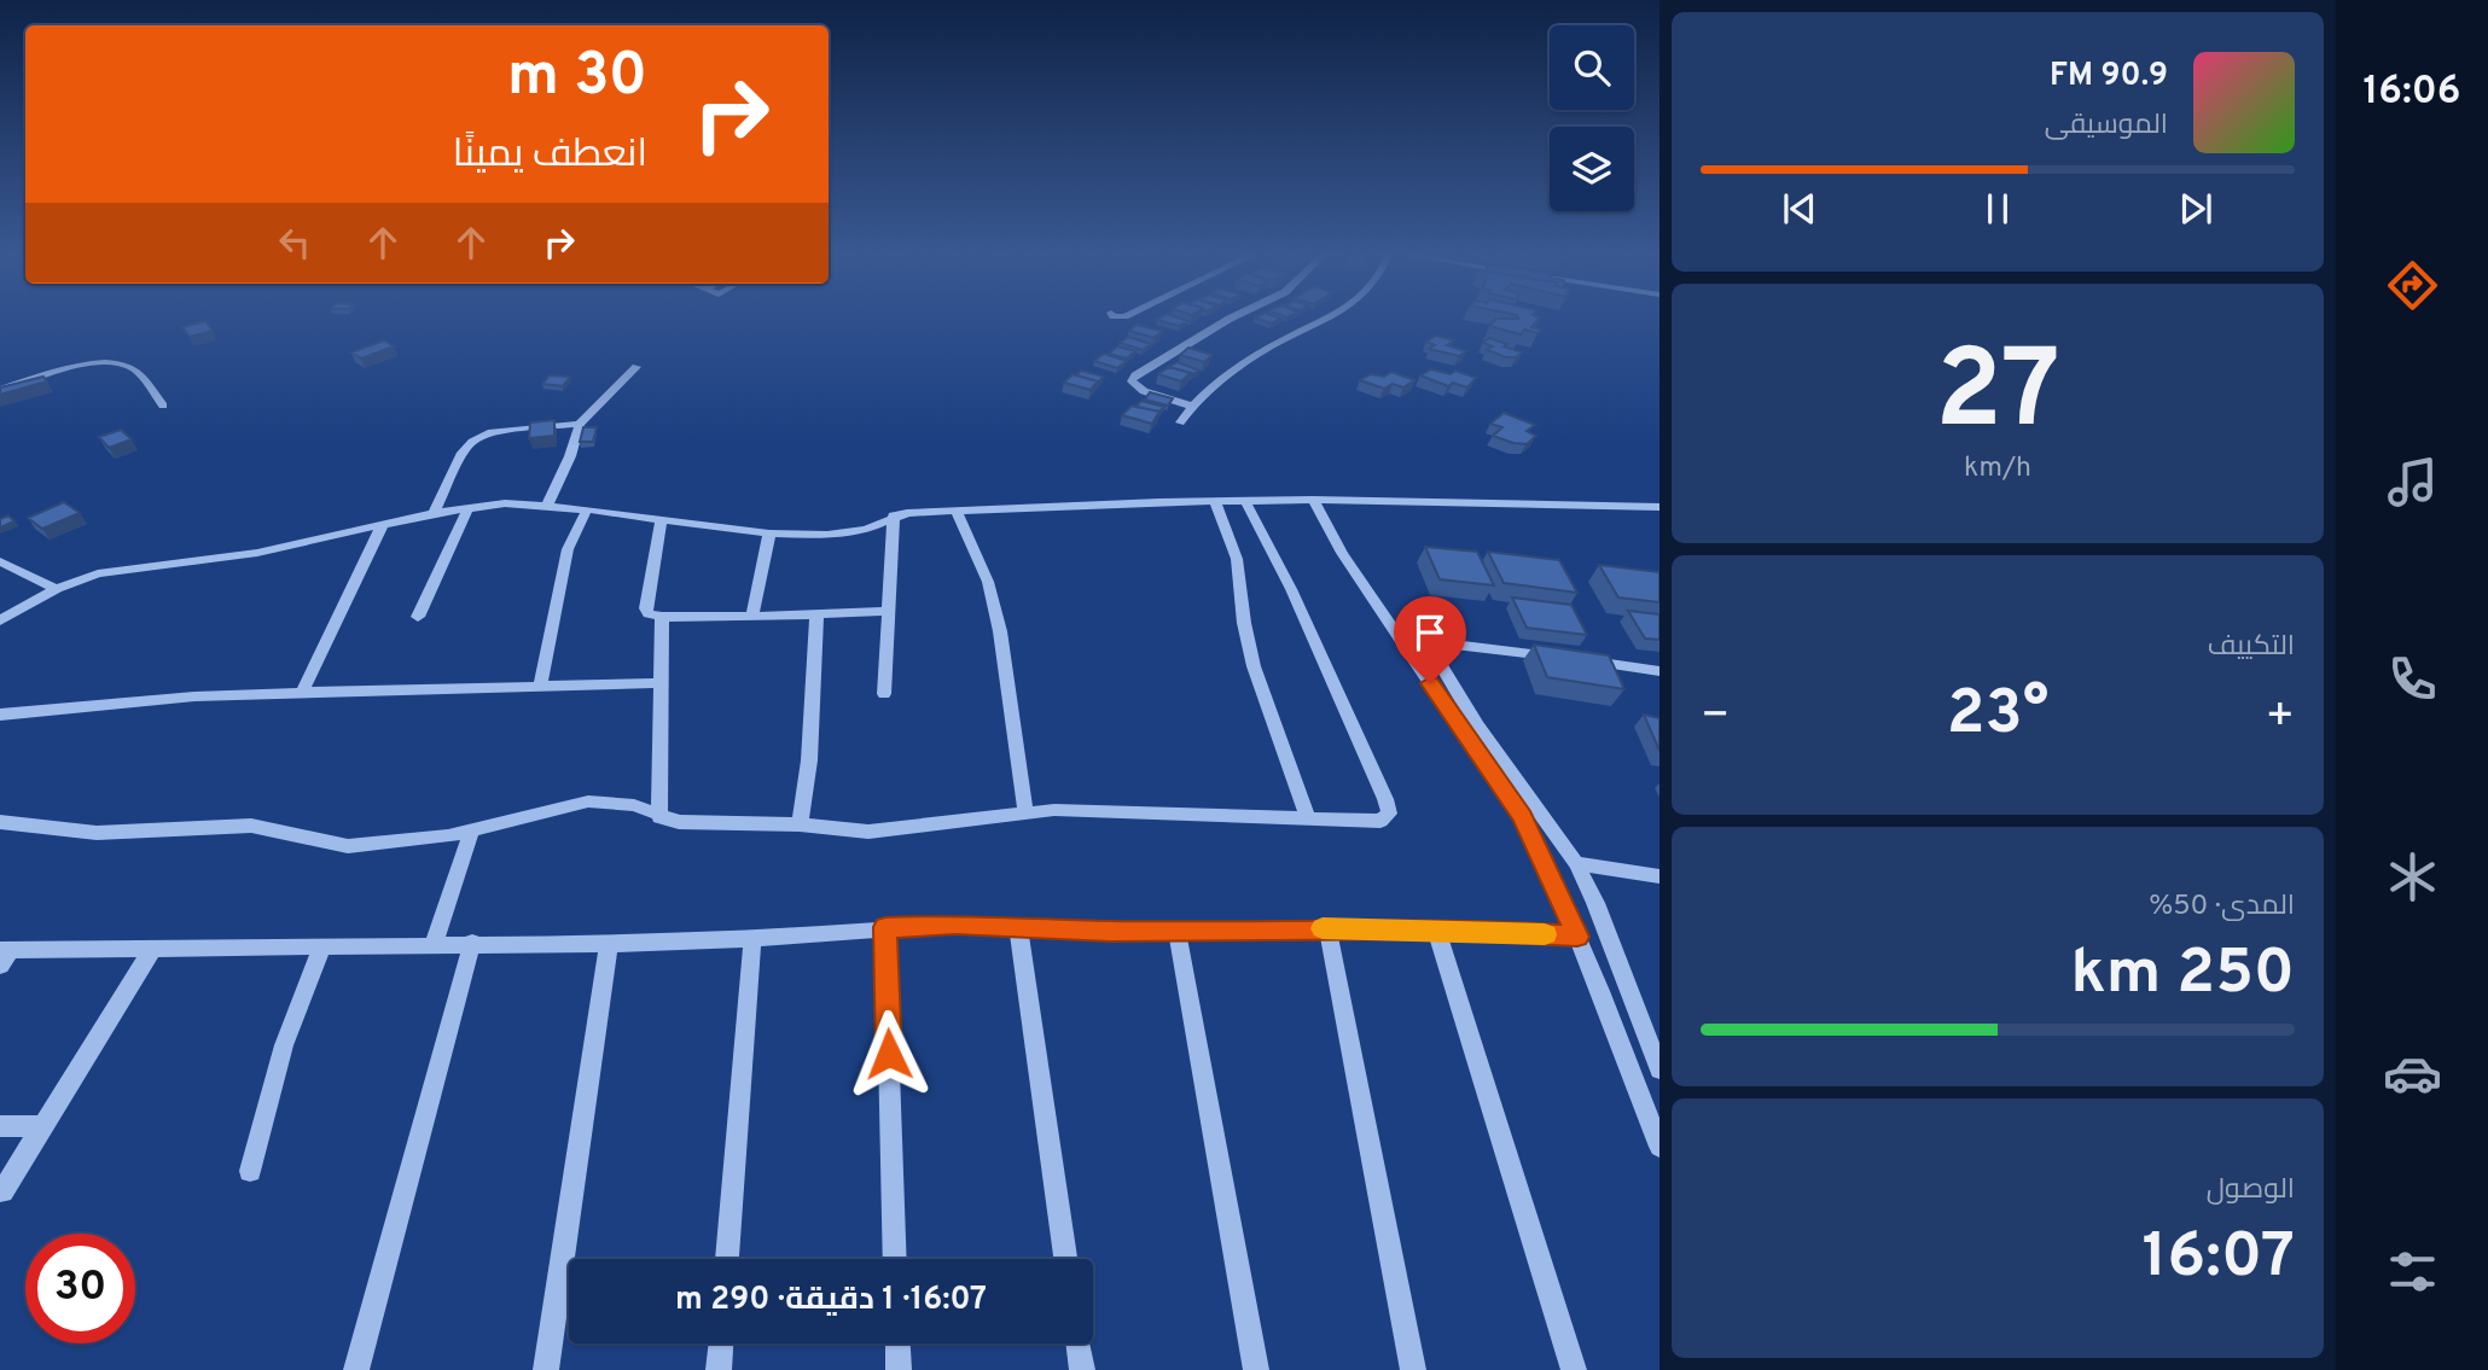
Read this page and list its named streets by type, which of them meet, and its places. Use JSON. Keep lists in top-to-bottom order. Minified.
{"page":{"tabs":"16:06","turn":["30 m","انعطف يمينًا"],"song":["90.9 FM","الموسيقى"],"tile":[["27","km/h"],"التكييف",["المدى · 50%","250 km"],["الوصول","16:07"]],"heat":["−","23°","+"],"limit":"30","trip":"16:07 · 1 دقيقة · 290 m"}}
